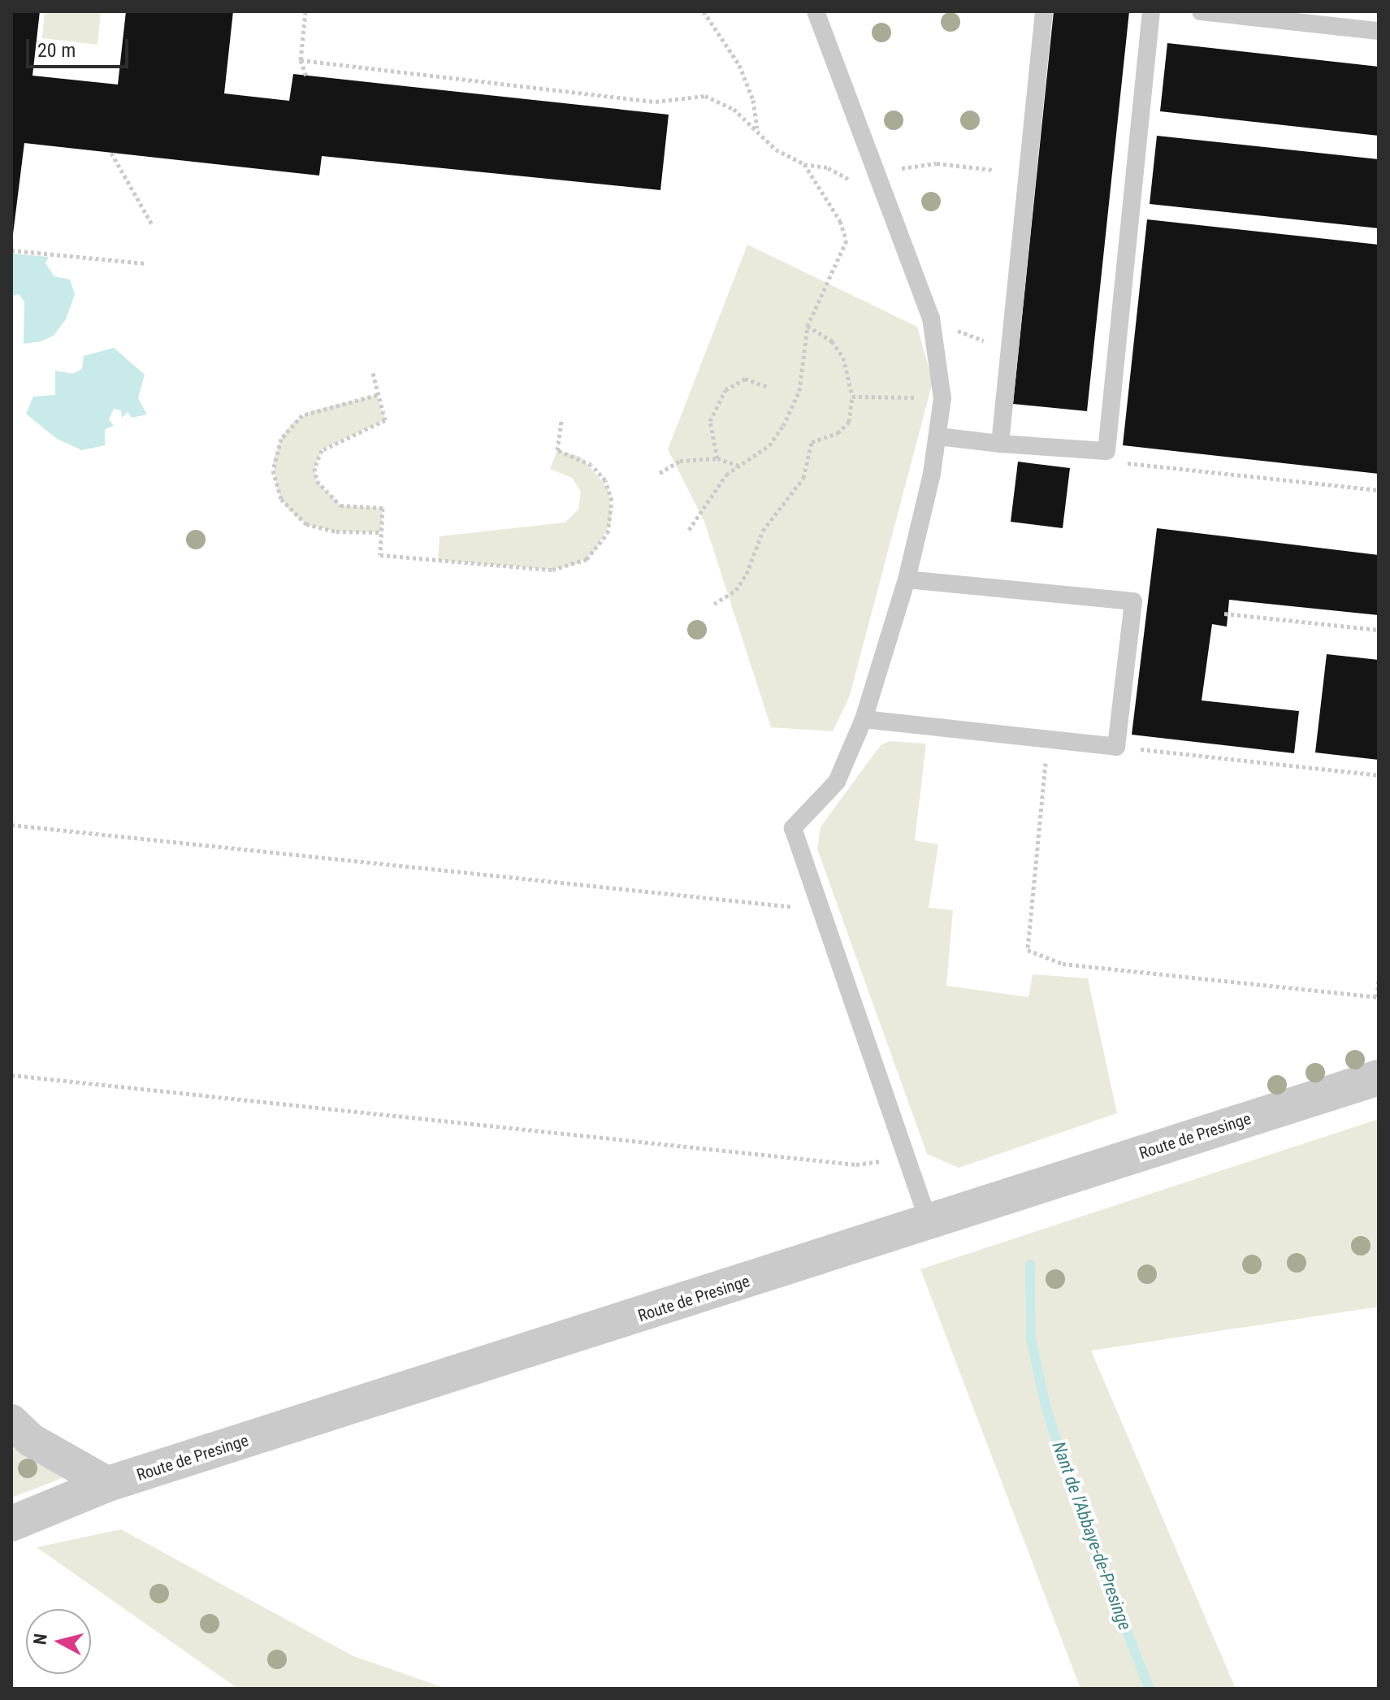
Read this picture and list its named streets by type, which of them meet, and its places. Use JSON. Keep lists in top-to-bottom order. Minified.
{"streets":{"street":["Route de Presinge"]},"water":["Nant de l'Abbaye-de-Presinge"],"scale_bar":"20 m","north":"left"}
